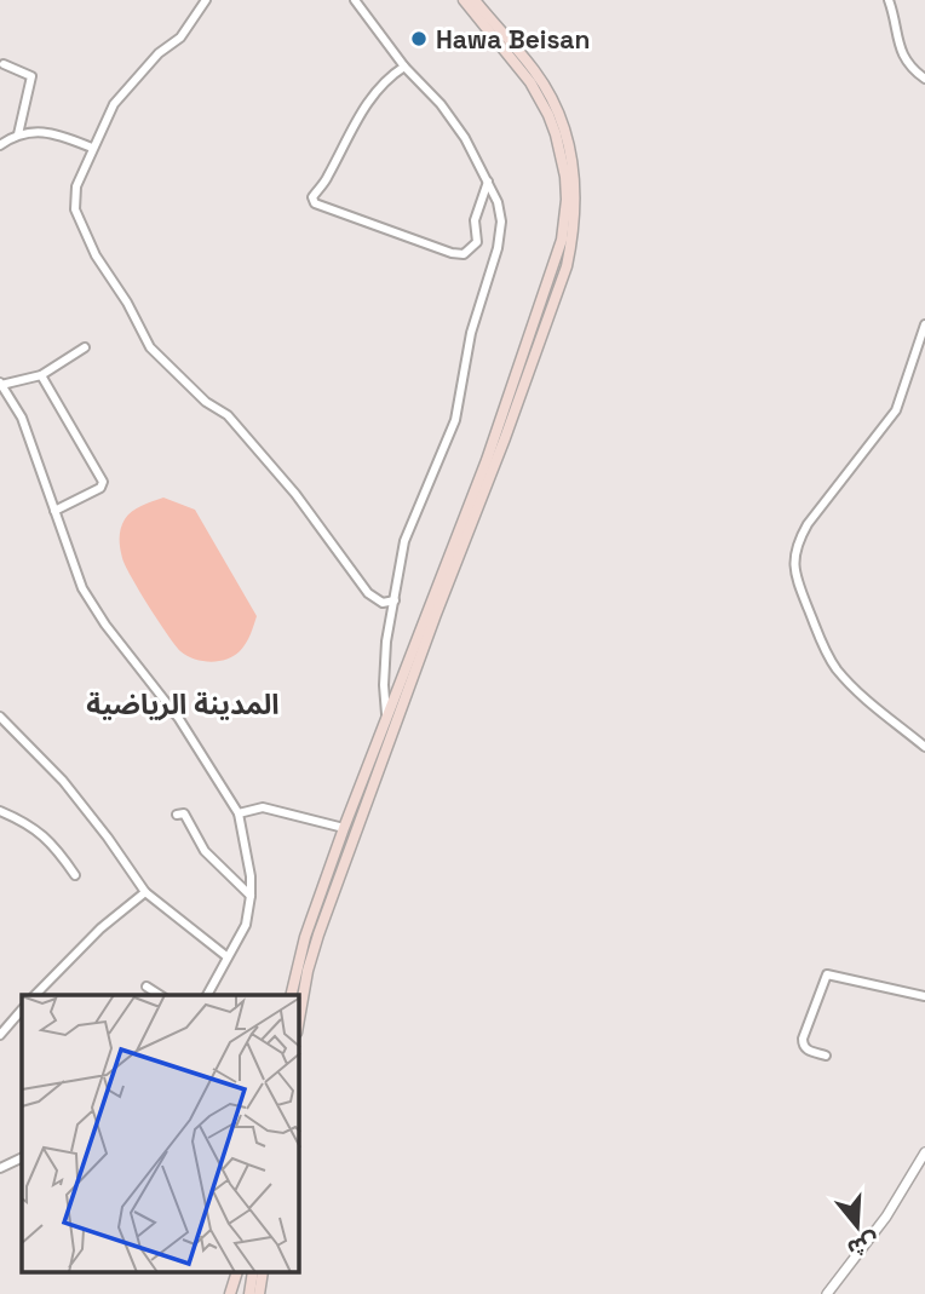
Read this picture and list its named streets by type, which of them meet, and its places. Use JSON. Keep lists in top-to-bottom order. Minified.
{"districts":["المدينة الرياضية"],"places":["Hawa Beisan"],"north":"bottom"}
